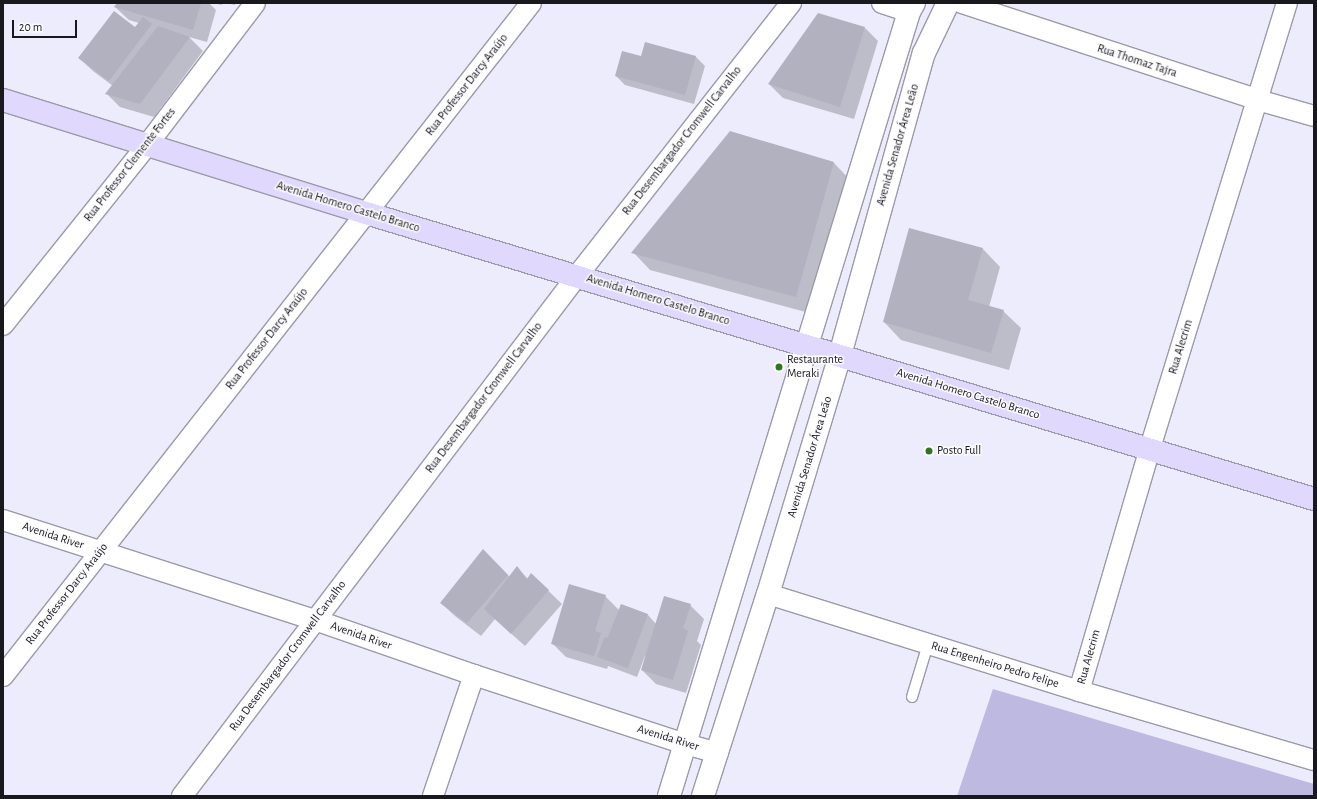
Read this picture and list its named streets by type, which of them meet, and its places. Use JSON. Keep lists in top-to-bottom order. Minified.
{"streets":{"main road":["Avenida Homero Castelo Branco"],"street":["Rua Thomaz Tajra","Rua Professor Darcy Araújo","Rua Desembargador Cromwell Carvalho","Avenida Senador Área Leão","Rua Professor Clemente Fortes","Rua Alecrim","Avenida River","Rua Engenheiro Pedro Felipe"]},"crossings":[["Rua Thomaz Tajra","Rua Alecrim"],["Rua Professor Darcy Araújo","Avenida Homero Castelo Branco"],["Rua Professor Darcy Araújo","Avenida River"],["Rua Desembargador Cromwell Carvalho","Avenida Homero Castelo Branco"],["Rua Desembargador Cromwell Carvalho","Avenida River"],["Avenida Senador Área Leão","Avenida Homero Castelo Branco"],["Avenida Senador Área Leão","Avenida River"],["Avenida Senador Área Leão","Rua Engenheiro Pedro Felipe"],["Rua Professor Clemente Fortes","Avenida Homero Castelo Branco"],["Avenida Homero Castelo Branco","Rua Alecrim"],["Rua Alecrim","Rua Engenheiro Pedro Felipe"]],"places":["Restaurante Meraki","Posto Full"],"scale_bar":"20 m"}
